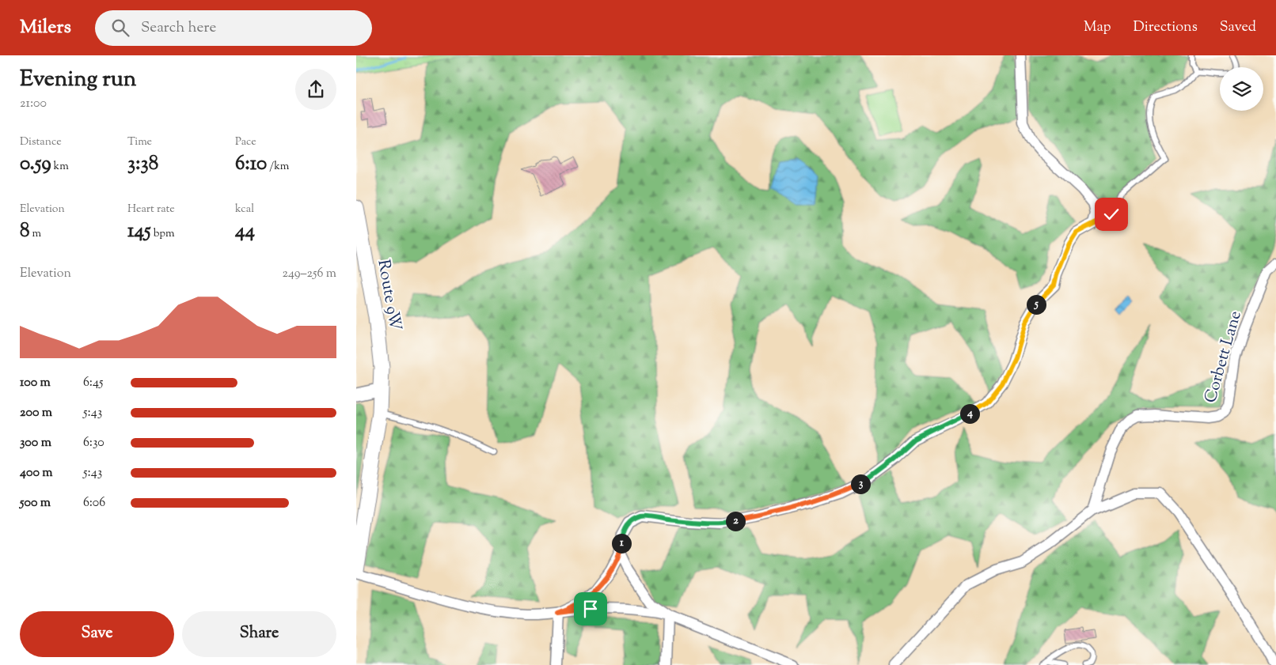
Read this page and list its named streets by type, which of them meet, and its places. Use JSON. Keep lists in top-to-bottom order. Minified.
{"streets":{"main road":["Route 9W"],"street":["Corbett Lane"]},"page":{"header":"Milers","search":"Search here","nav":["Map","Directions","Saved"],"heading":["Evening run","21:00"],"stats":[["Distance","0.59 km"],["Time","3:38"],["Pace","6:10 /km"],["Elevation","8 m"],["Heart rate","145 bpm"],["kcal","44"]],"chart":["Elevation","249–256 m"],"pins":["5","4","3","2","1"],"list":[{"name":"100 m","note":"6:45"},{"name":"200 m","note":"5:43"},{"name":"300 m","note":"6:30"},{"name":"400 m","note":"5:43"},{"name":"500 m","note":"6:06"}],"buttons":["Save","Share"]}}
